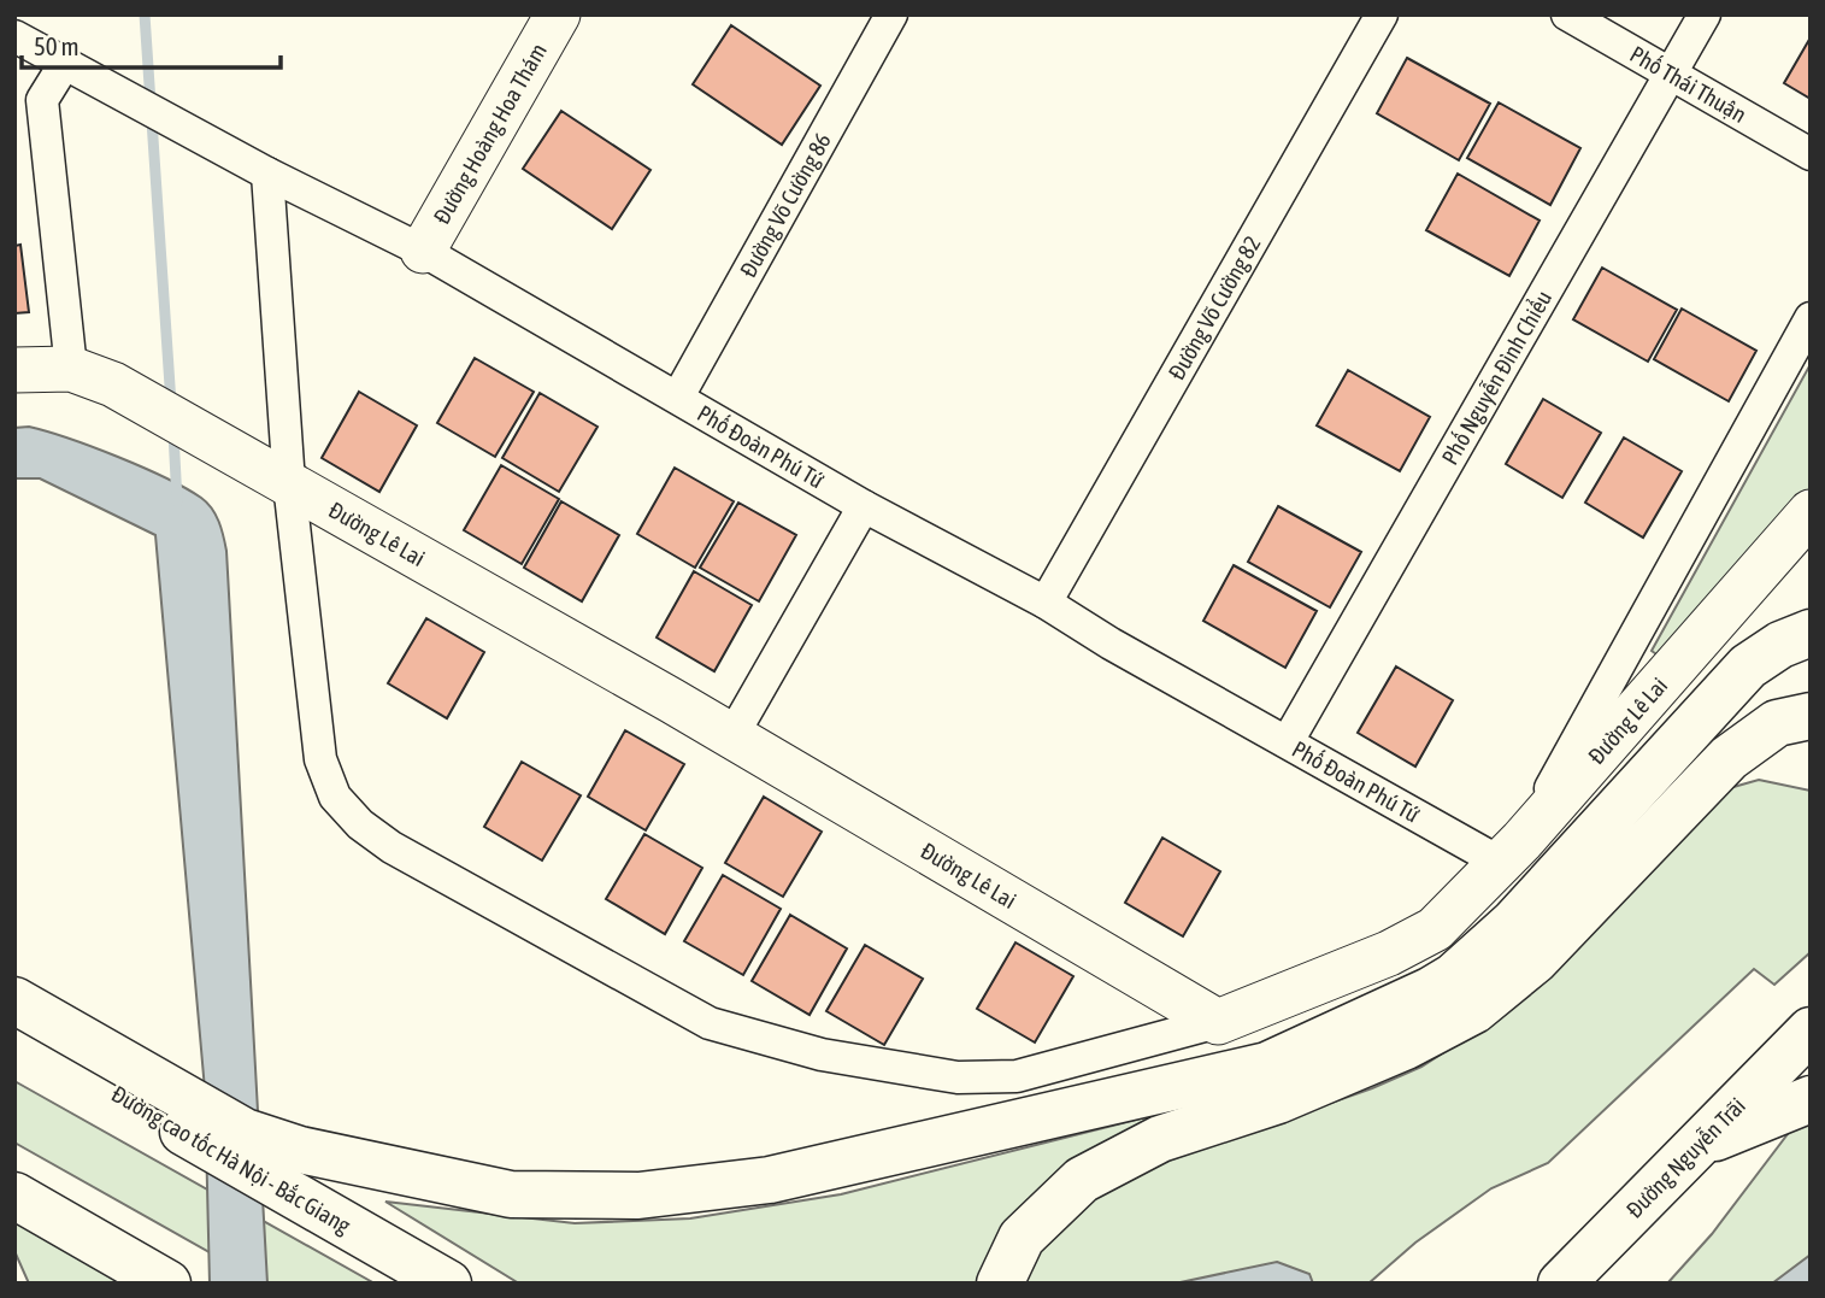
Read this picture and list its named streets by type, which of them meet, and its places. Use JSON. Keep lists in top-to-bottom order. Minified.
{"streets":{"highway":["Đường Nguyễn Trãi","Đường cao tốc Hà Nội - Bắc Giang"],"street":["Phố Thái Thuận","Đường Hoàng Hoa Thám","Đường Võ Cường 86","Đường Võ Cường 82","Phố Nguyễn Đình Chiểu","Phố Đoàn Phú Tứ","Đường Lê Lai"]},"crossings":[["Phố Thái Thuận","Phố Nguyễn Đình Chiểu"],["Đường Hoàng Hoa Thám","Phố Đoàn Phú Tứ"],["Đường Võ Cường 86","Phố Đoàn Phú Tứ"],["Đường Võ Cường 82","Phố Đoàn Phú Tứ"],["Phố Nguyễn Đình Chiểu","Phố Đoàn Phú Tứ"],["Phố Đoàn Phú Tứ","Đường Lê Lai"]],"scale_bar":"50 m"}
